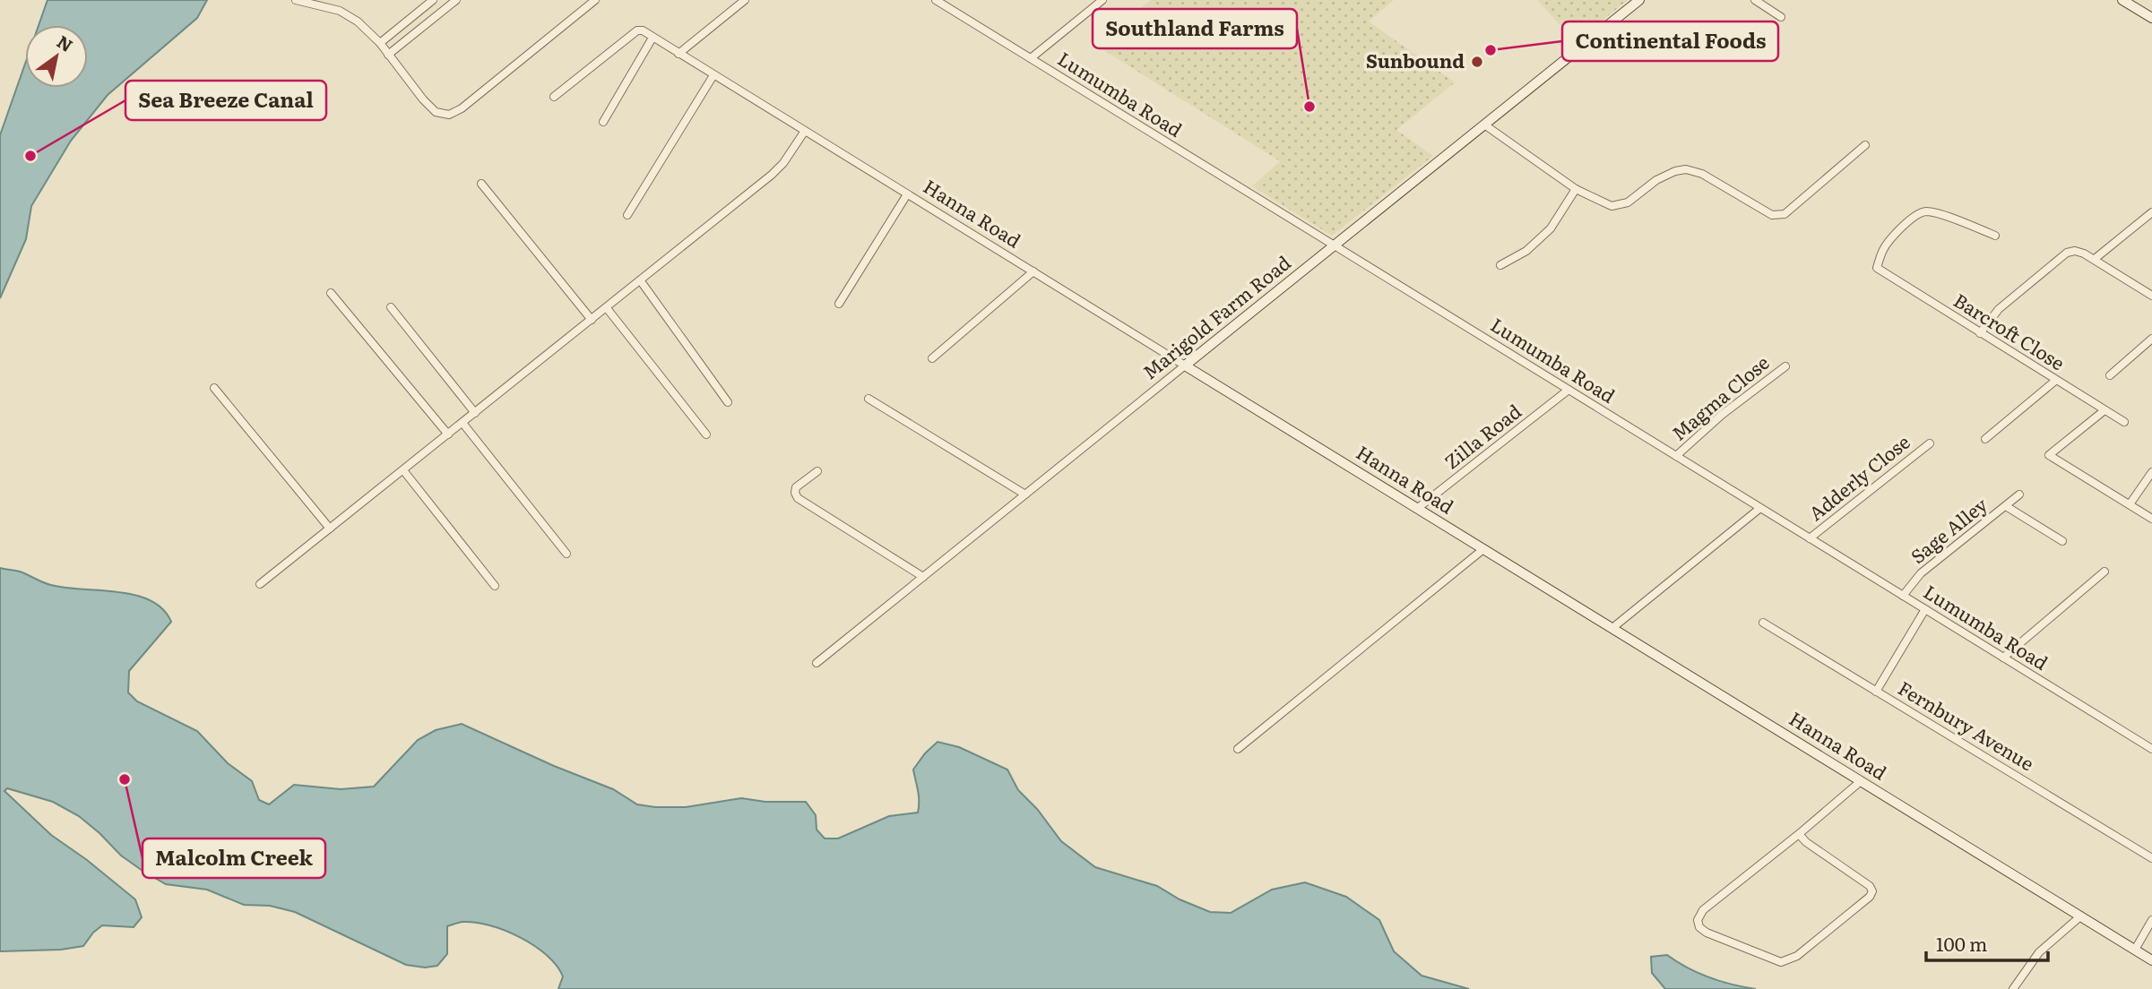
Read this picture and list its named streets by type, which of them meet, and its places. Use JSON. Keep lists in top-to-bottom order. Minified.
{"streets":{"street":["Lumumba Road","Hanna Road","Marigold Farm Road","Barcroft Close","Magma Close","Zilla Road","Adderly Close","Sage Alley","Fernbury Avenue"]},"crossings":[["Lumumba Road","Marigold Farm Road"],["Lumumba Road","Magma Close"],["Lumumba Road","Zilla Road"],["Lumumba Road","Adderly Close"],["Lumumba Road","Sage Alley"],["Hanna Road","Marigold Farm Road"],["Hanna Road","Zilla Road"]],"places":["Continental Foods","Sunbound","Southland Farms","Sea Breeze Canal","Malcolm Creek"],"scale_bar":"100 m","north":"top right"}
